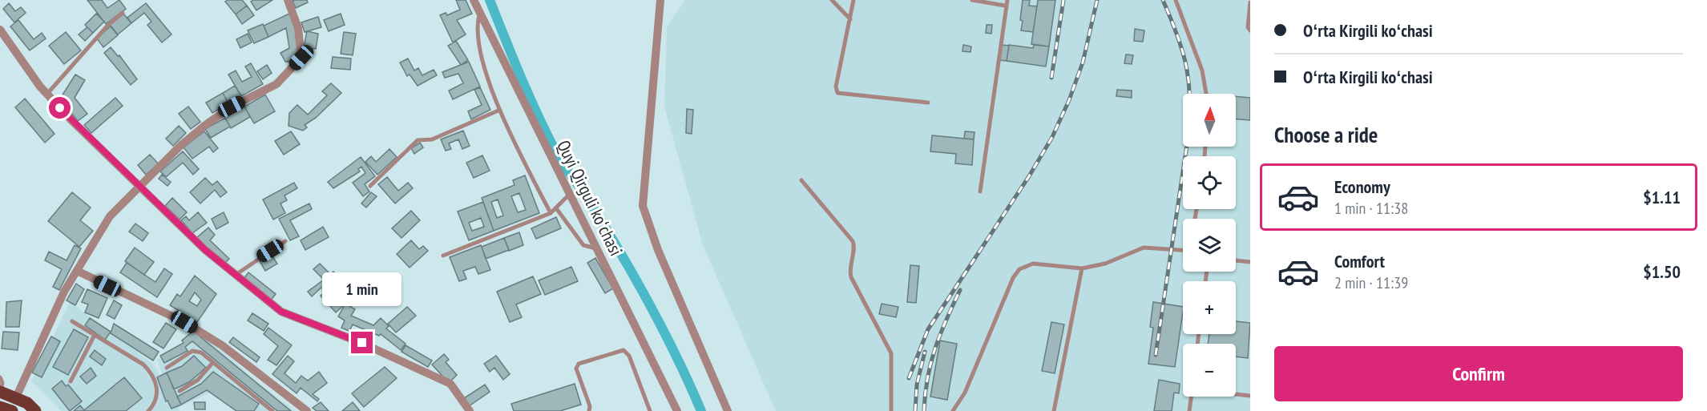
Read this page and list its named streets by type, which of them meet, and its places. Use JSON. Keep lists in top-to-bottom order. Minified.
{"streets":{"street":["Quyi Qirguli koʻchasi"]},"north":"top","page":{"banner":["Oʻrta Kirgili koʻchasi","Oʻrta Kirgili koʻchasi"],"map_buttons":["+","−"],"heading":"Choose a ride","list":[{"name":"Economy","note":"1 min · 11:38","value":"$1.11"},{"name":"Comfort","note":"2 min · 11:39","value":"$1.50"}],"bubble":"1 min","buttons":"Confirm"}}
